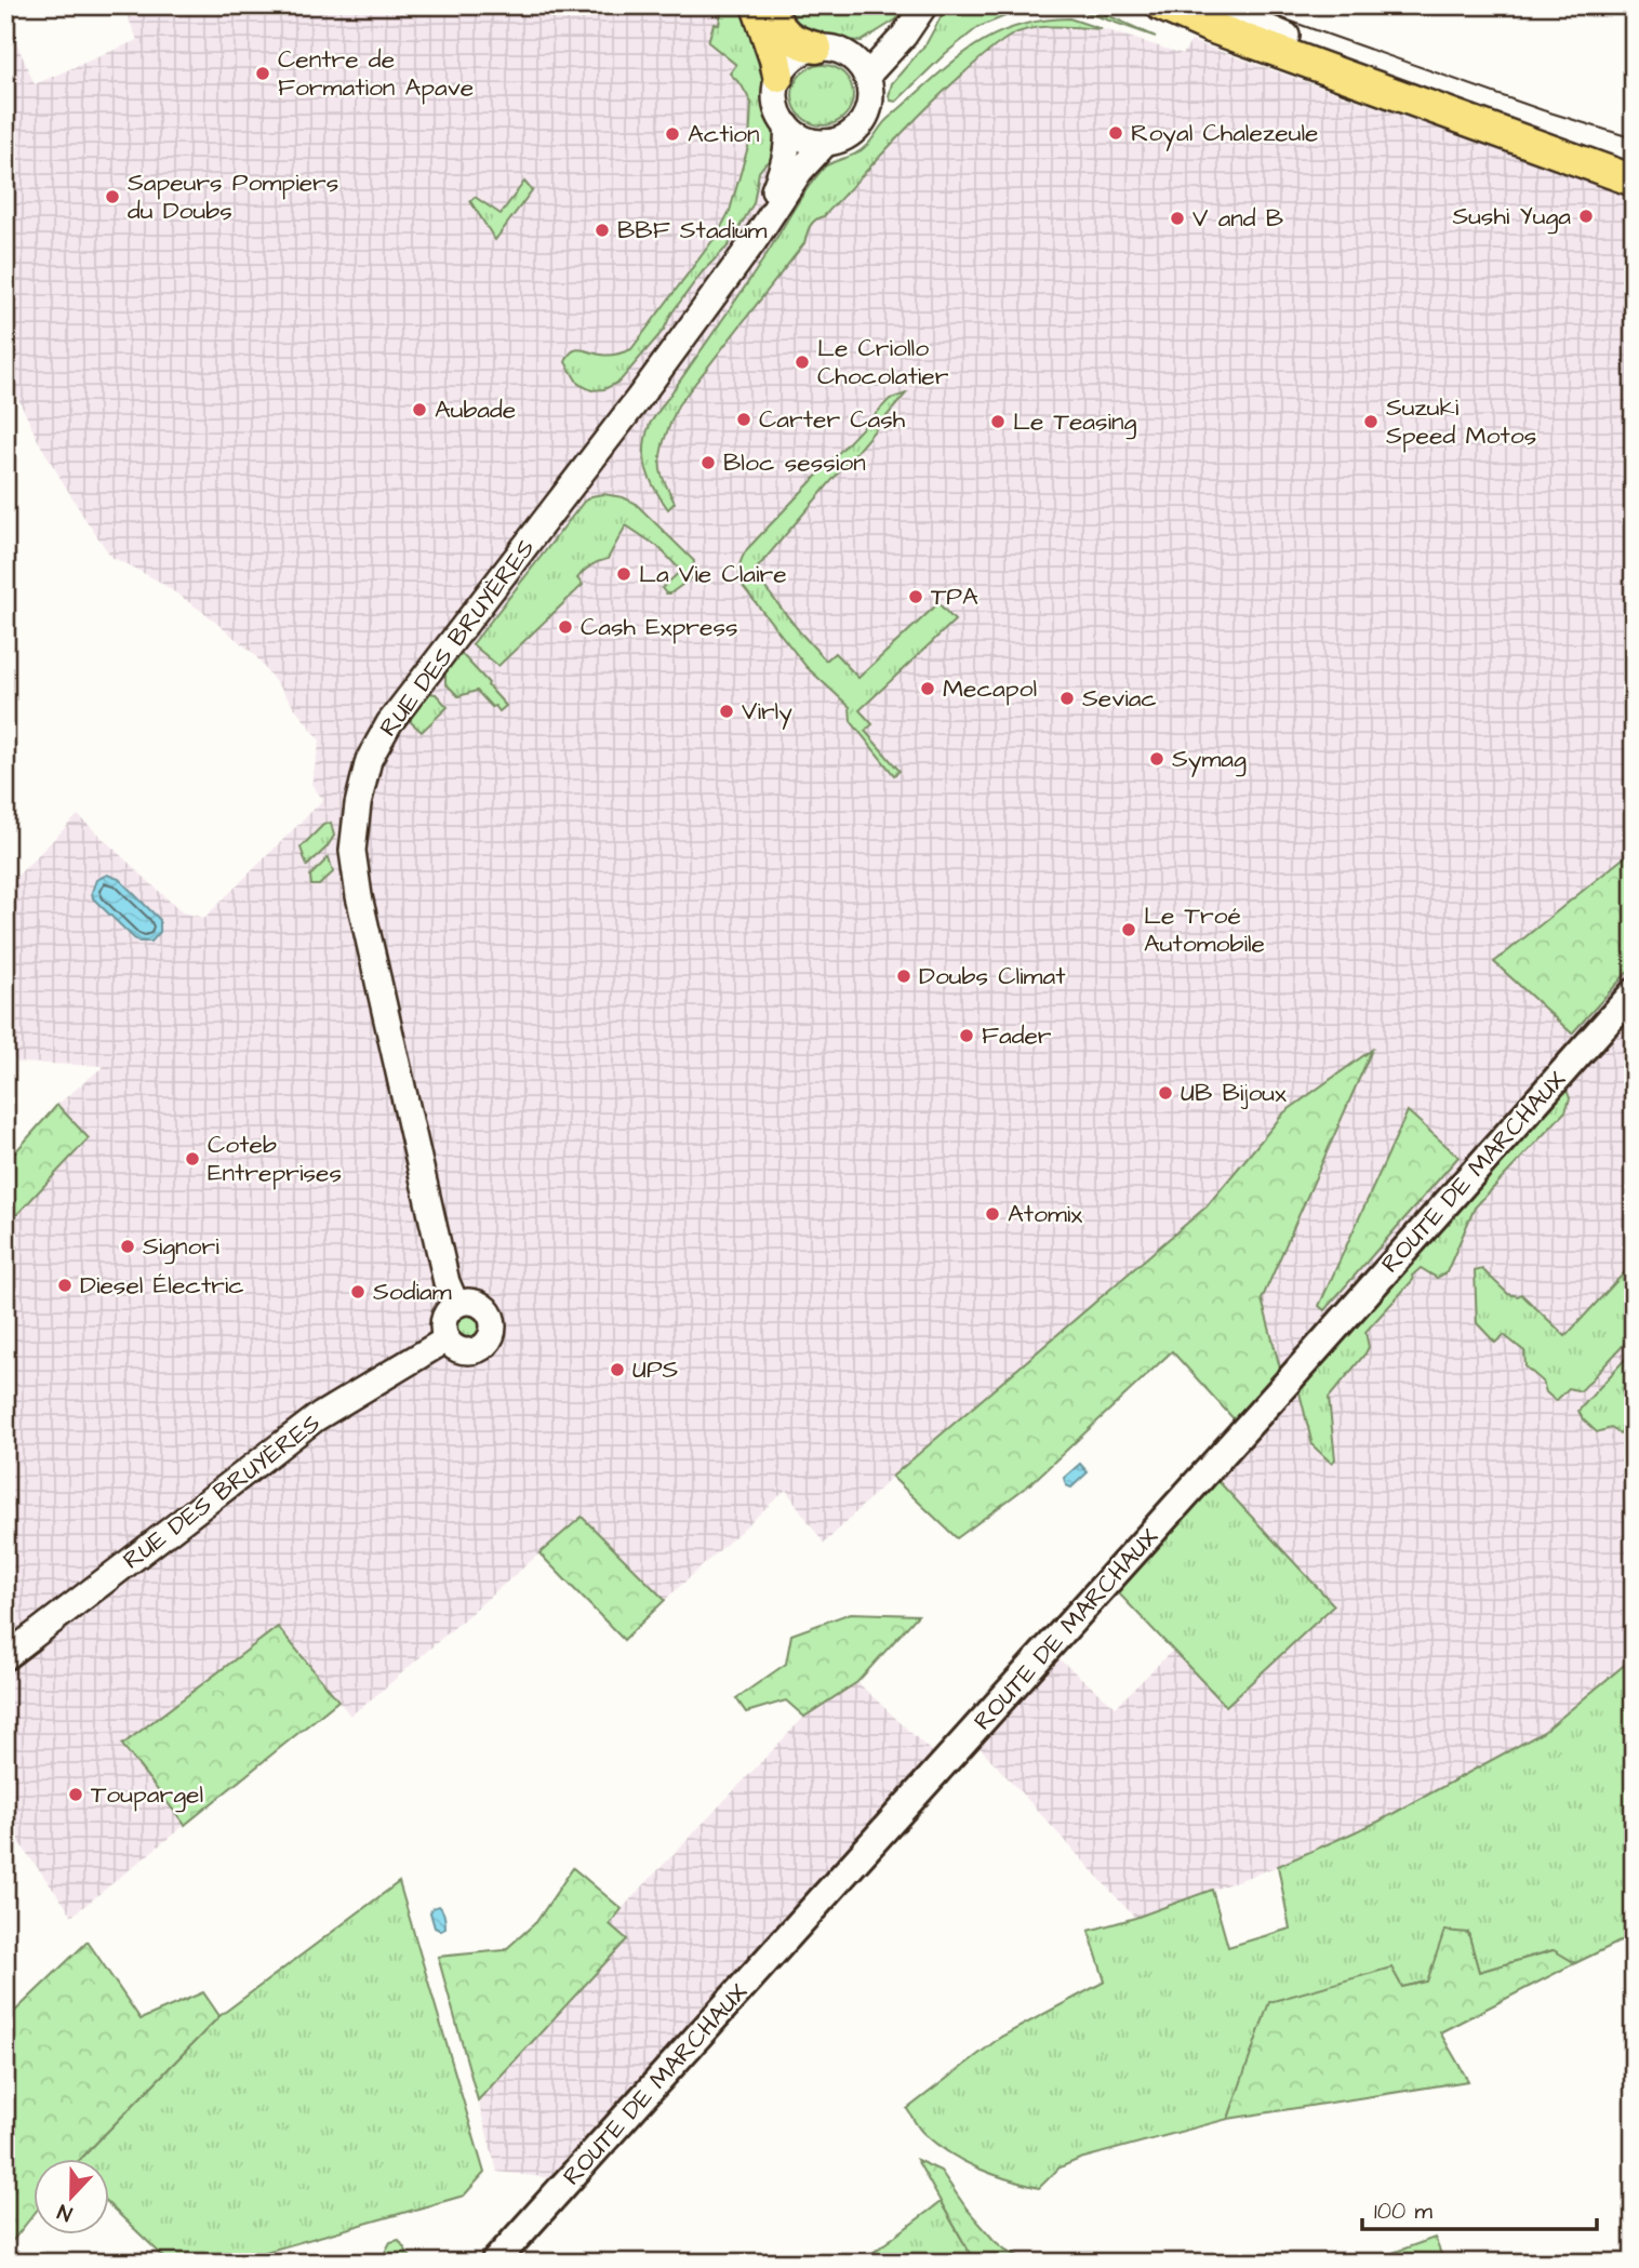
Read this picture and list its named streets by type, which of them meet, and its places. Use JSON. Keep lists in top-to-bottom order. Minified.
{"streets":{"main road":["ROUTE DE MARCHAUX"],"street":["RUE DES BRUYÈRES"]},"places":["Centre de Formation Apave","Royal Chalezeule","Action","Sapeurs Pompiers du Doubs","Sushi Yuga","V and B","BBF Stadium","Le Criollo Chocolatier","Aubade","Carter Cash","Le Teasing","Suzuki Speed Motos","Bloc session","La Vie Claire","TPA","Cash Express","Mecapol","Seviac","Virly","Symag","Le Troé Automobile","Doubs Climat","Fader","UB Bijoux","Coteb Entreprises","Atomix","Signori","Diesel Électric","Sodiam","UPS","Toupargel"],"scale_bar":"100 m","north":"bottom"}
